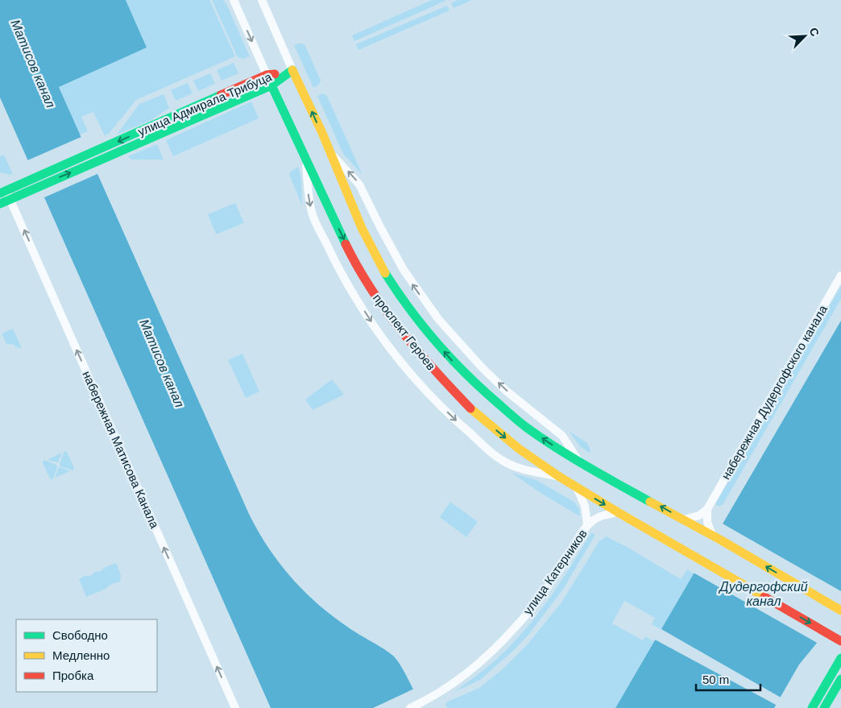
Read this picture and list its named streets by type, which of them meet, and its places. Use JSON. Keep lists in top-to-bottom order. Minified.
{"streets":{"street":["улица Адмирала Трибуца","проспект Героев","набережная Дудергофского канала","набережная Матисова Канала","улица Катерников"]},"crossings":[["улица Адмирала Трибуца","проспект Героев"],["улица Адмирала Трибуца","набережная Матисова Канала"],["проспект Героев","улица Катерников"]],"one_way":["набережная Матисова Канала"],"water":["Матисов канал","Дудергофский канал"],"legend":["Свободно","Медленно","Пробка"],"scale_bar":"50 m","north":"top right"}
